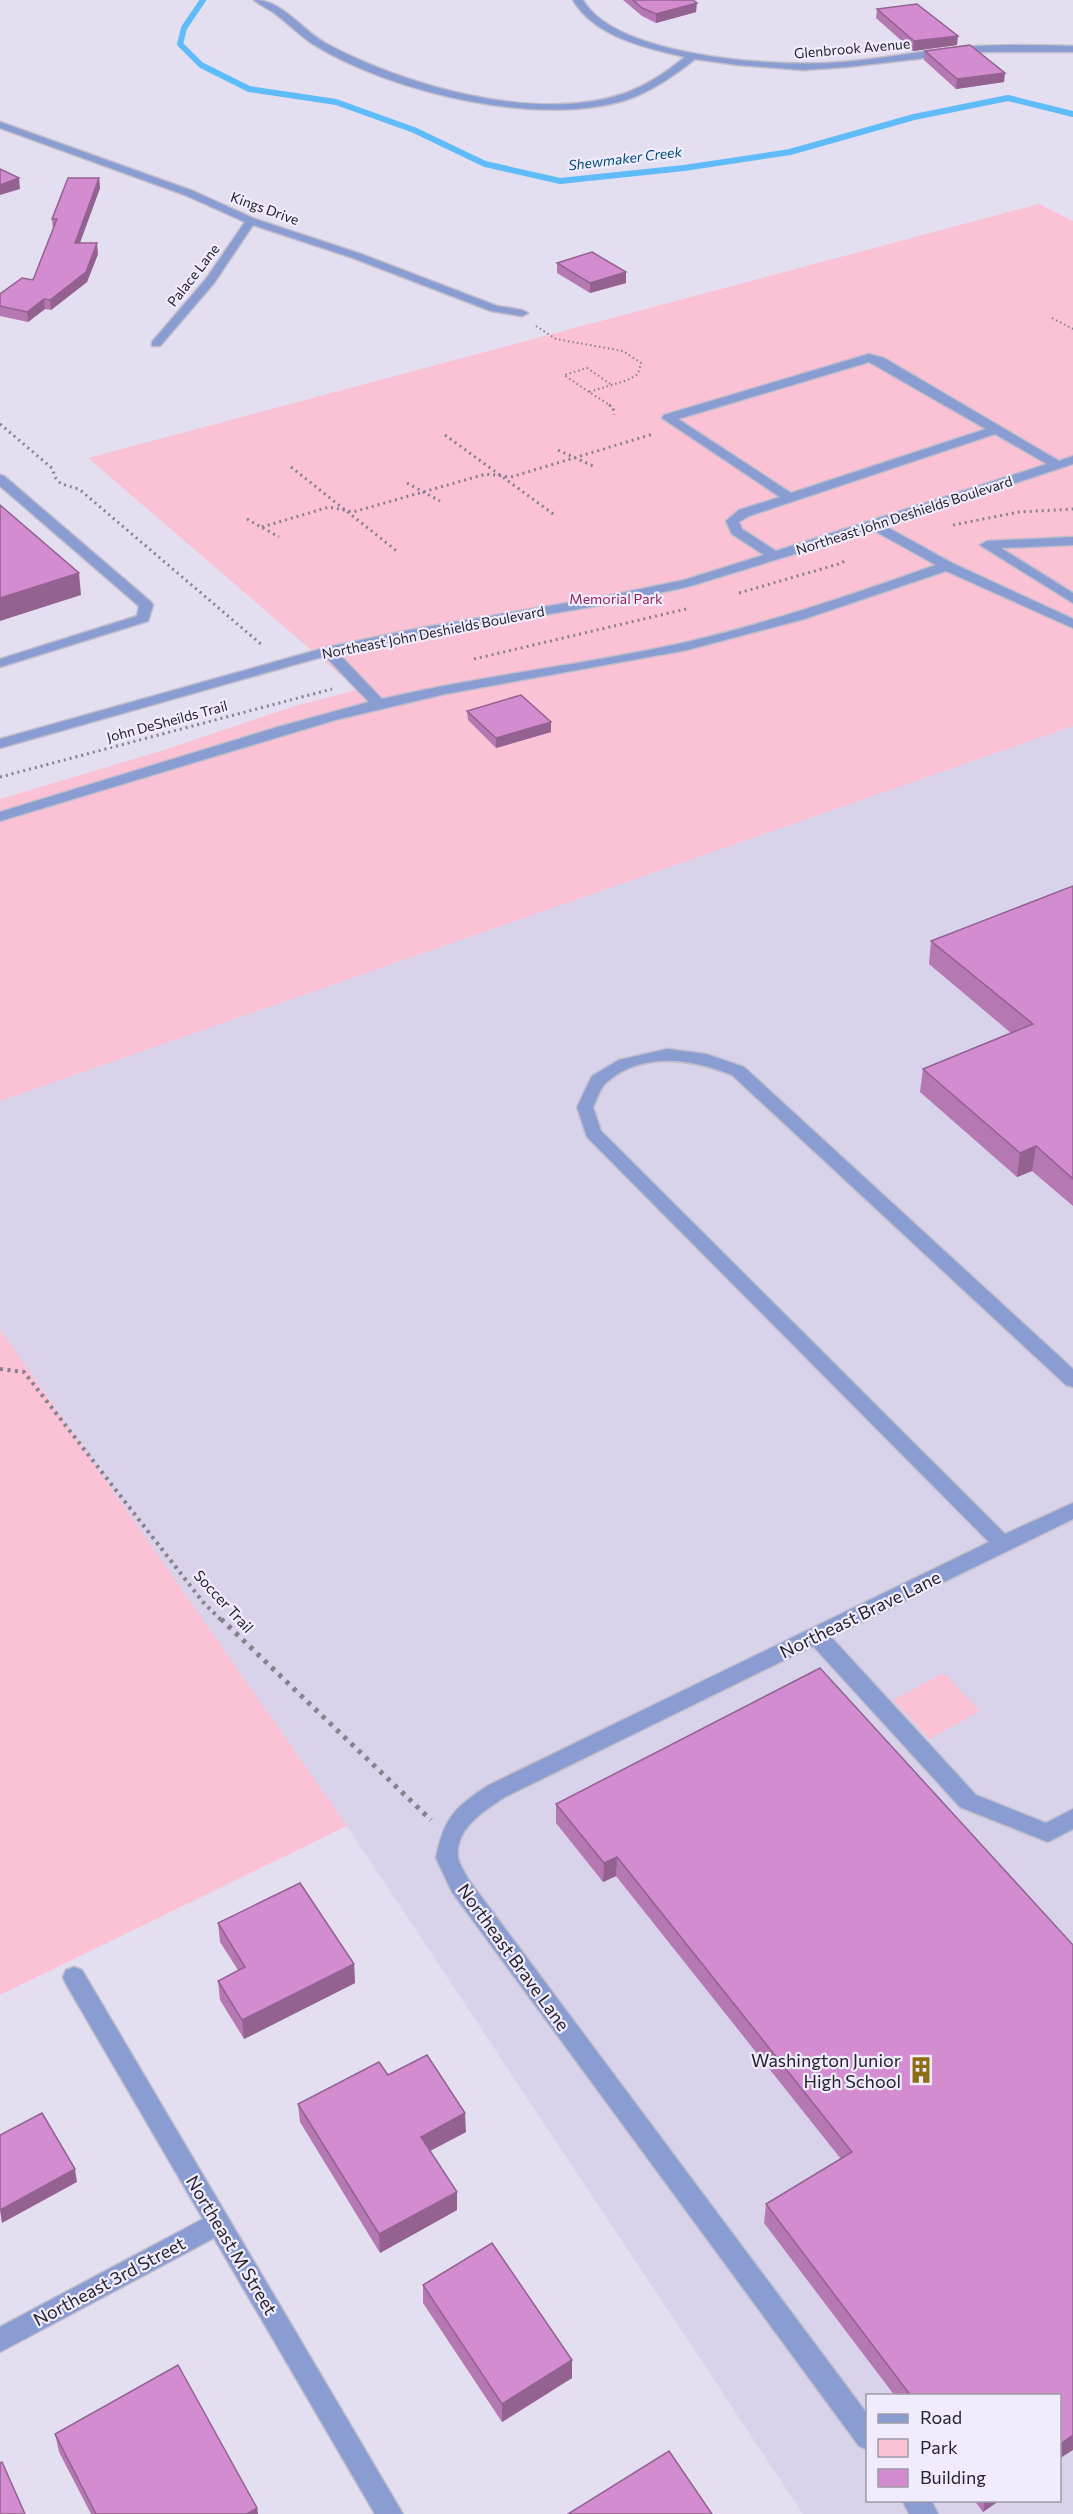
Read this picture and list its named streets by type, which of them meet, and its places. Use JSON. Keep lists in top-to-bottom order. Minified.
{"streets":{"street":["Glenbrook Avenue","Kings Drive","Palace Lane","Northeast John Deshields Boulevard","Northeast Brave Lane","Northeast M Street","Northeast 3rd Street"],"path":["John DeSheilds Trail","Soccer Trail"]},"crossings":[["Kings Drive","Palace Lane"],["Soccer Trail","Northeast Brave Lane"],["Northeast M Street","Northeast 3rd Street"]],"water":["Shewmaker Creek"],"parks":["Memorial Park"],"places":{"building":["Washington Junior High School"]},"legend":["Road","Park","Building"]}
